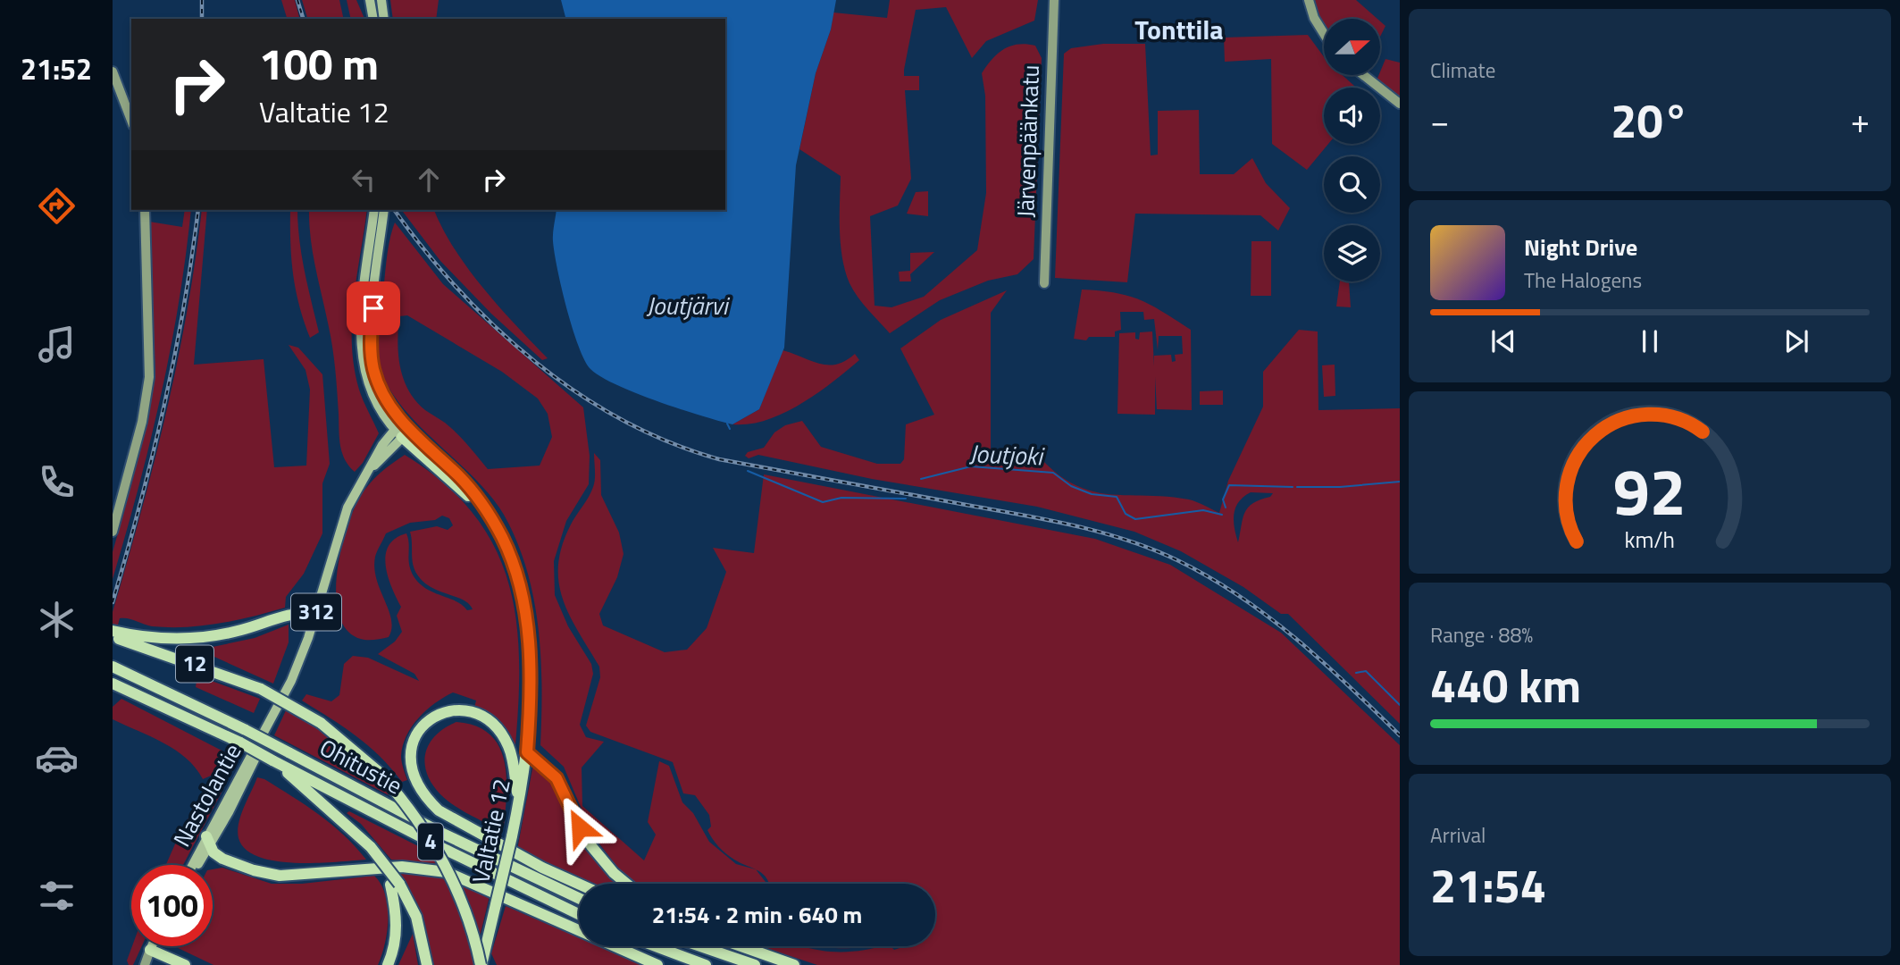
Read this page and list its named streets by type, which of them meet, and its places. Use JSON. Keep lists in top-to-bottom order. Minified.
{"streets":{"highway":["12","Ohitustie","Valtatie 12","4"],"main road":["312","Nastolantie"],"street":["Järvenpäänkatu"]},"crossings":[["12","Valtatie 12"],["Nastolantie","Valtatie 12"]],"districts":["Tonttila"],"water":["Joutjärvi","Joutjoki"],"north":"right","page":{"tabs":"21:52","tile":["Climate",["Range · 88%","440 km"],["Arrival","21:54"]],"turn":["100 m","Valtatie 12"],"heat":["−","20°","+"],"song":["Night Drive","The Halogens"],"limit":"100","trip":"21:54 · 2 min · 640 m","gauge":["92","km/h"]}}
